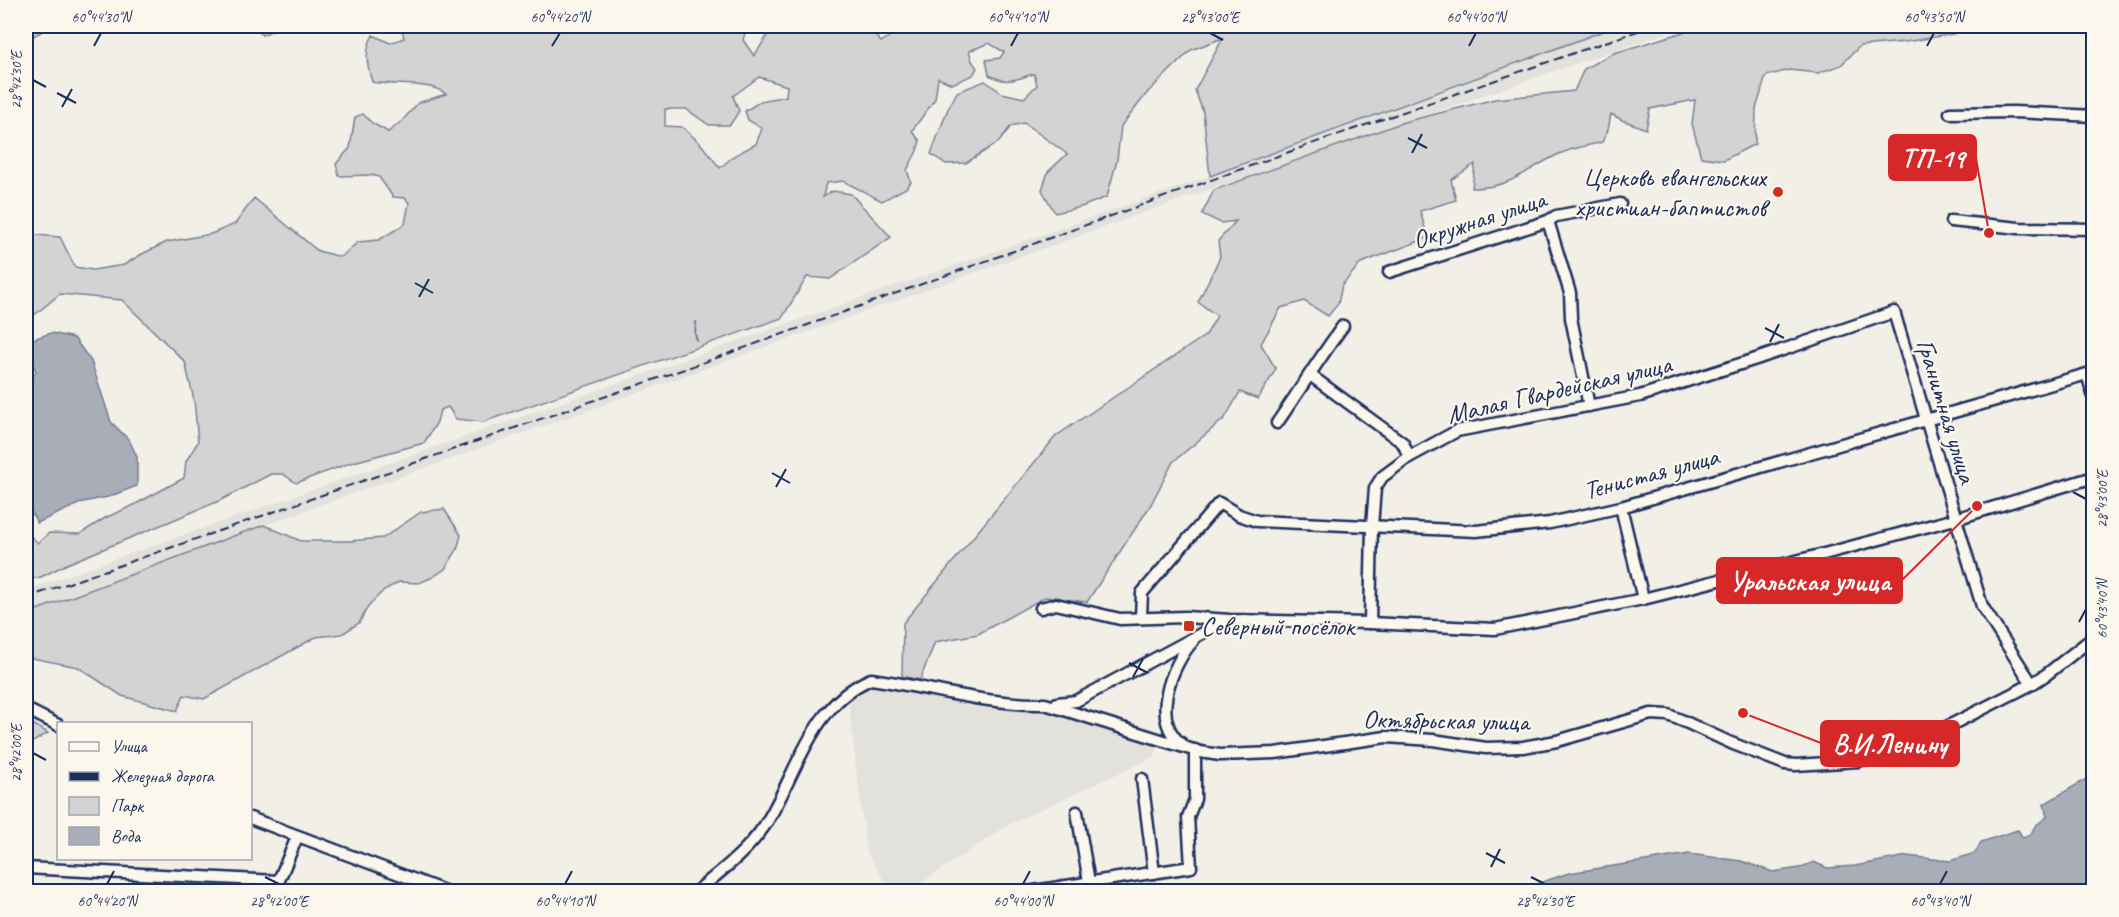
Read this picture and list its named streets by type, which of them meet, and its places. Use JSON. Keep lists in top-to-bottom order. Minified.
{"streets":{"street":["Окружная улица","Малая Гвардейская улица","Гранитная улица","Тенистая улица","Октябрьская улица"]},"crossings":[["Малая Гвардейская улица","Гранитная улица"],["Малая Гвардейская улица","Тенистая улица"],["Гранитная улица","Тенистая улица"],["Гранитная улица","Октябрьская улица"]],"places":{"other":["Церковь евангельских христиан-баптистов","ТП-19","Уральская улица","В.И.Ленину"],"transit":["Северный посёлок"]},"legend":["Улица","Железная дорога","Парк","Вода"],"coordinates":["60°44'30\"N","60°44'20\"N","60°44'10\"N","28°43'00\"E","60°44'00\"N","60°43'50\"N","28°42'30\"E","60°43'40\"N","28°42'00\"E"]}
